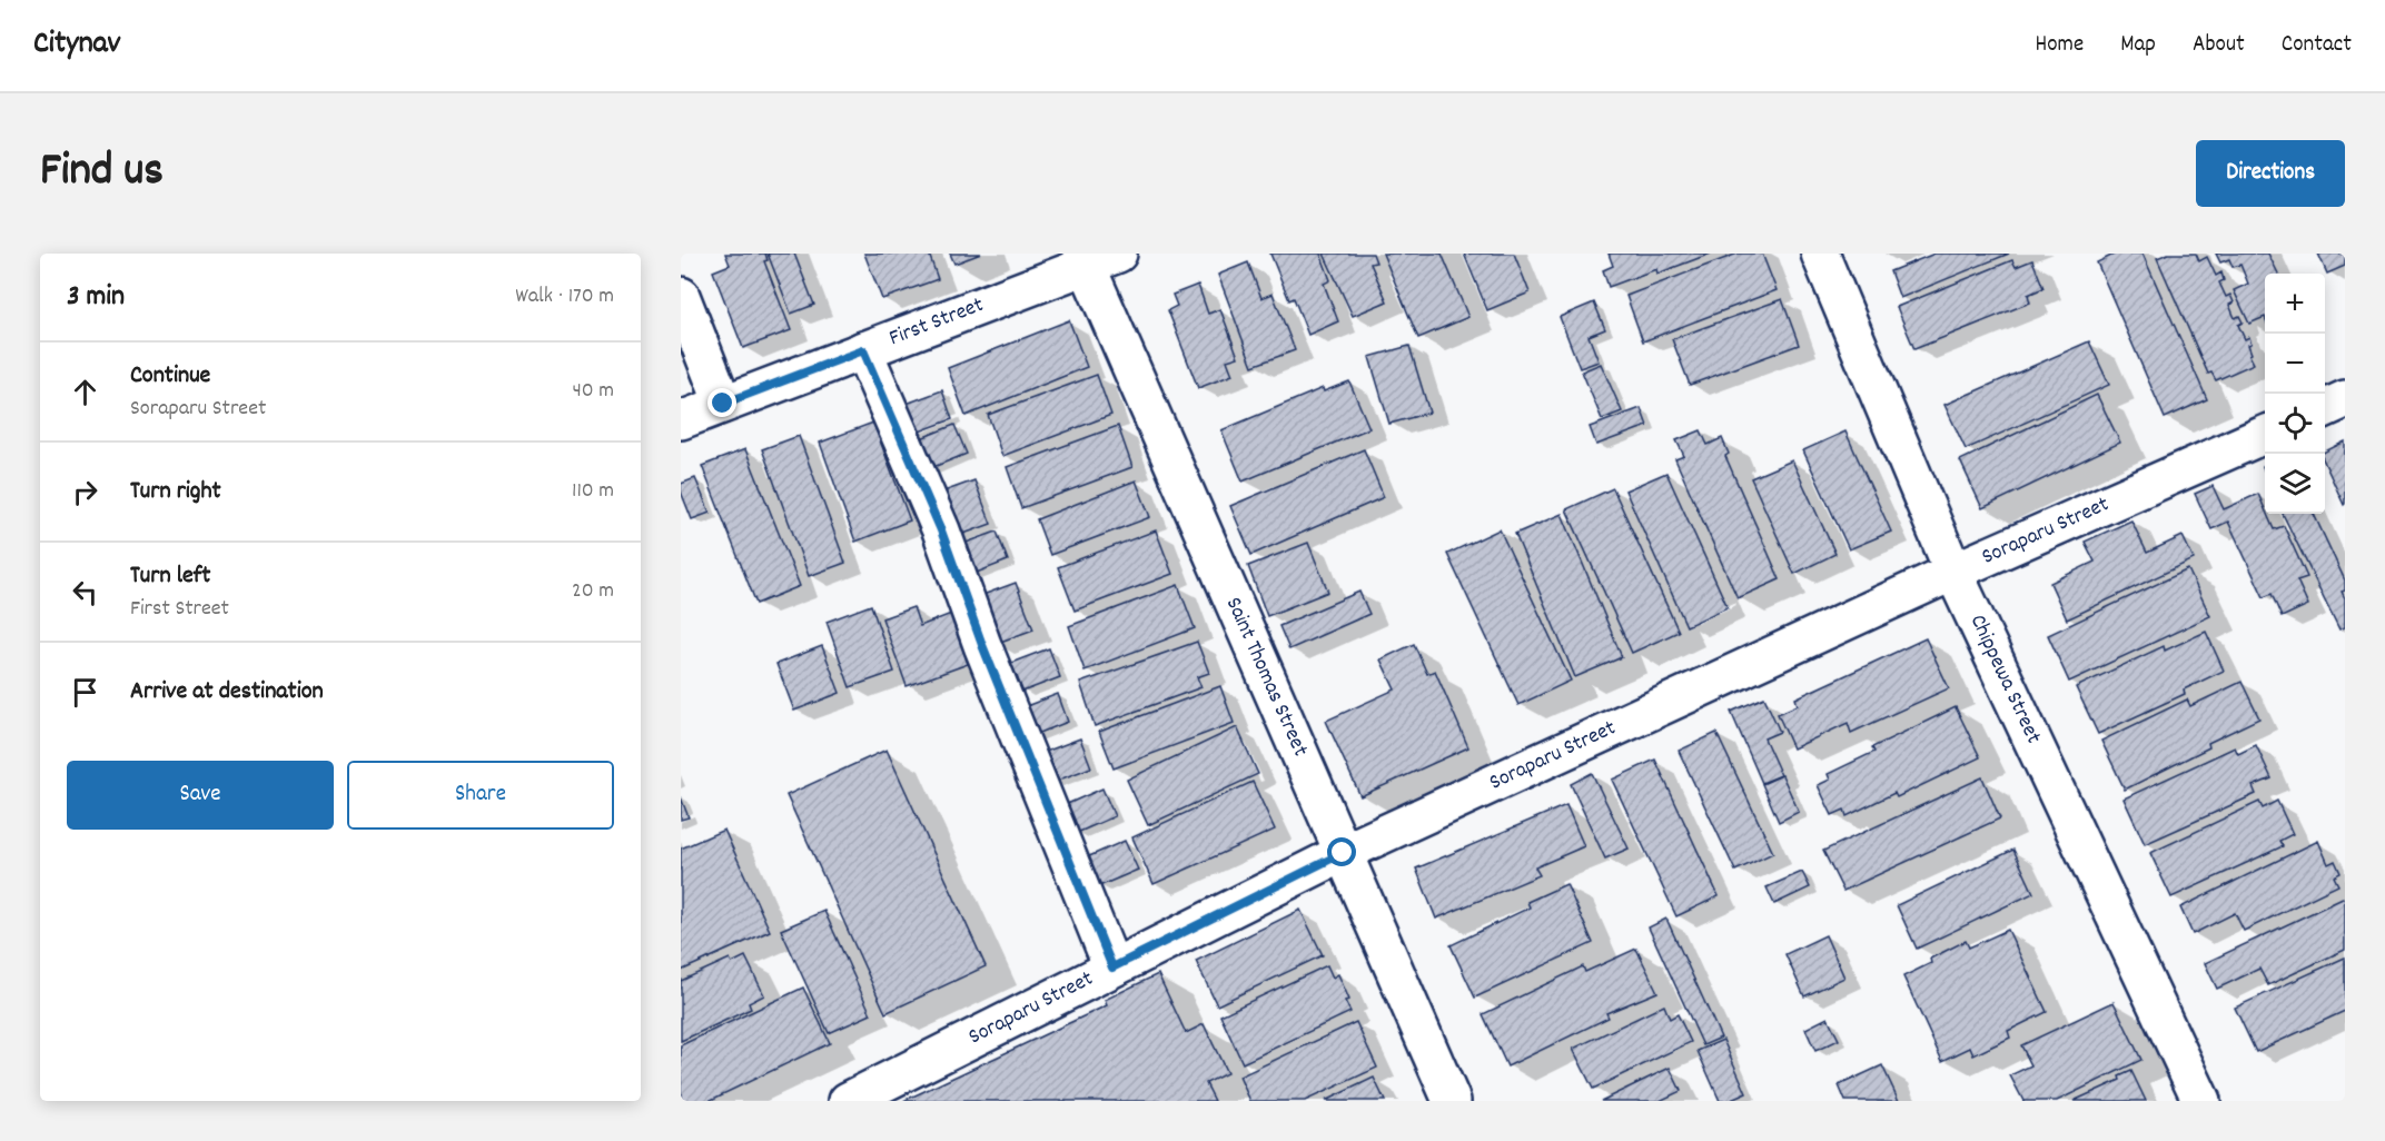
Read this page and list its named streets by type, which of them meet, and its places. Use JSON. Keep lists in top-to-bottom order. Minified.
{"streets":{"street":["First Street","Soraparu Street","Saint Thomas Street","Chippewa Street"]},"crossings":[["First Street","Saint Thomas Street"],["Soraparu Street","Saint Thomas Street"],["Soraparu Street","Chippewa Street"]],"page":{"header":"Citynav","nav":["Home","Map","About","Contact"],"title":"Find us","buttons":["Directions",["Save","Share"]],"heading":["3 min","Walk · 170 m"],"map_buttons":["+","−"],"list":[["Continue","Soraparu Street","40 m"],["Turn right","110 m"],["Turn left","First Street","20 m"],"Arrive at destination"]}}
